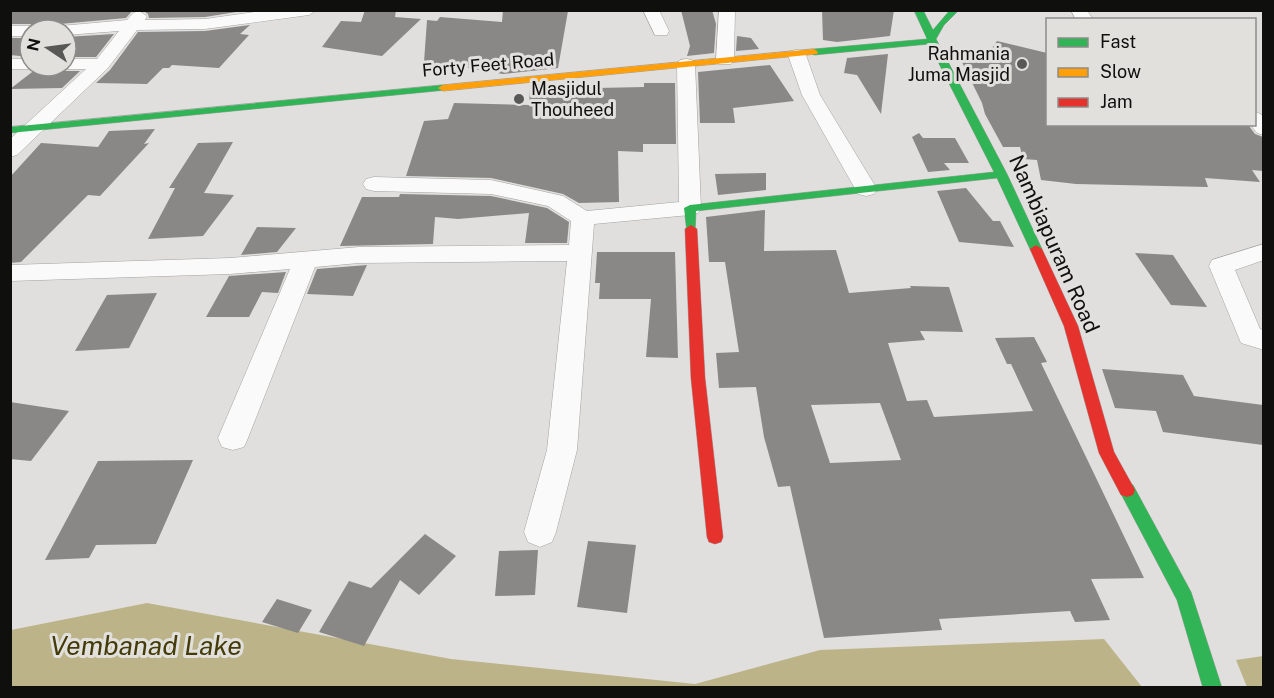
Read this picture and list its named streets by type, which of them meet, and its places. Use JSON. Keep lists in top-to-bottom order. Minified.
{"streets":{"street":["Forty Feet Road","Nambiapuram Road"]},"crossings":[["Forty Feet Road","Nambiapuram Road"]],"water":["Vembanad Lake"],"places":["Rahmania Juma Masjid","Masjidul Thouheed"],"legend":["Fast","Slow","Jam"],"north":"left"}
